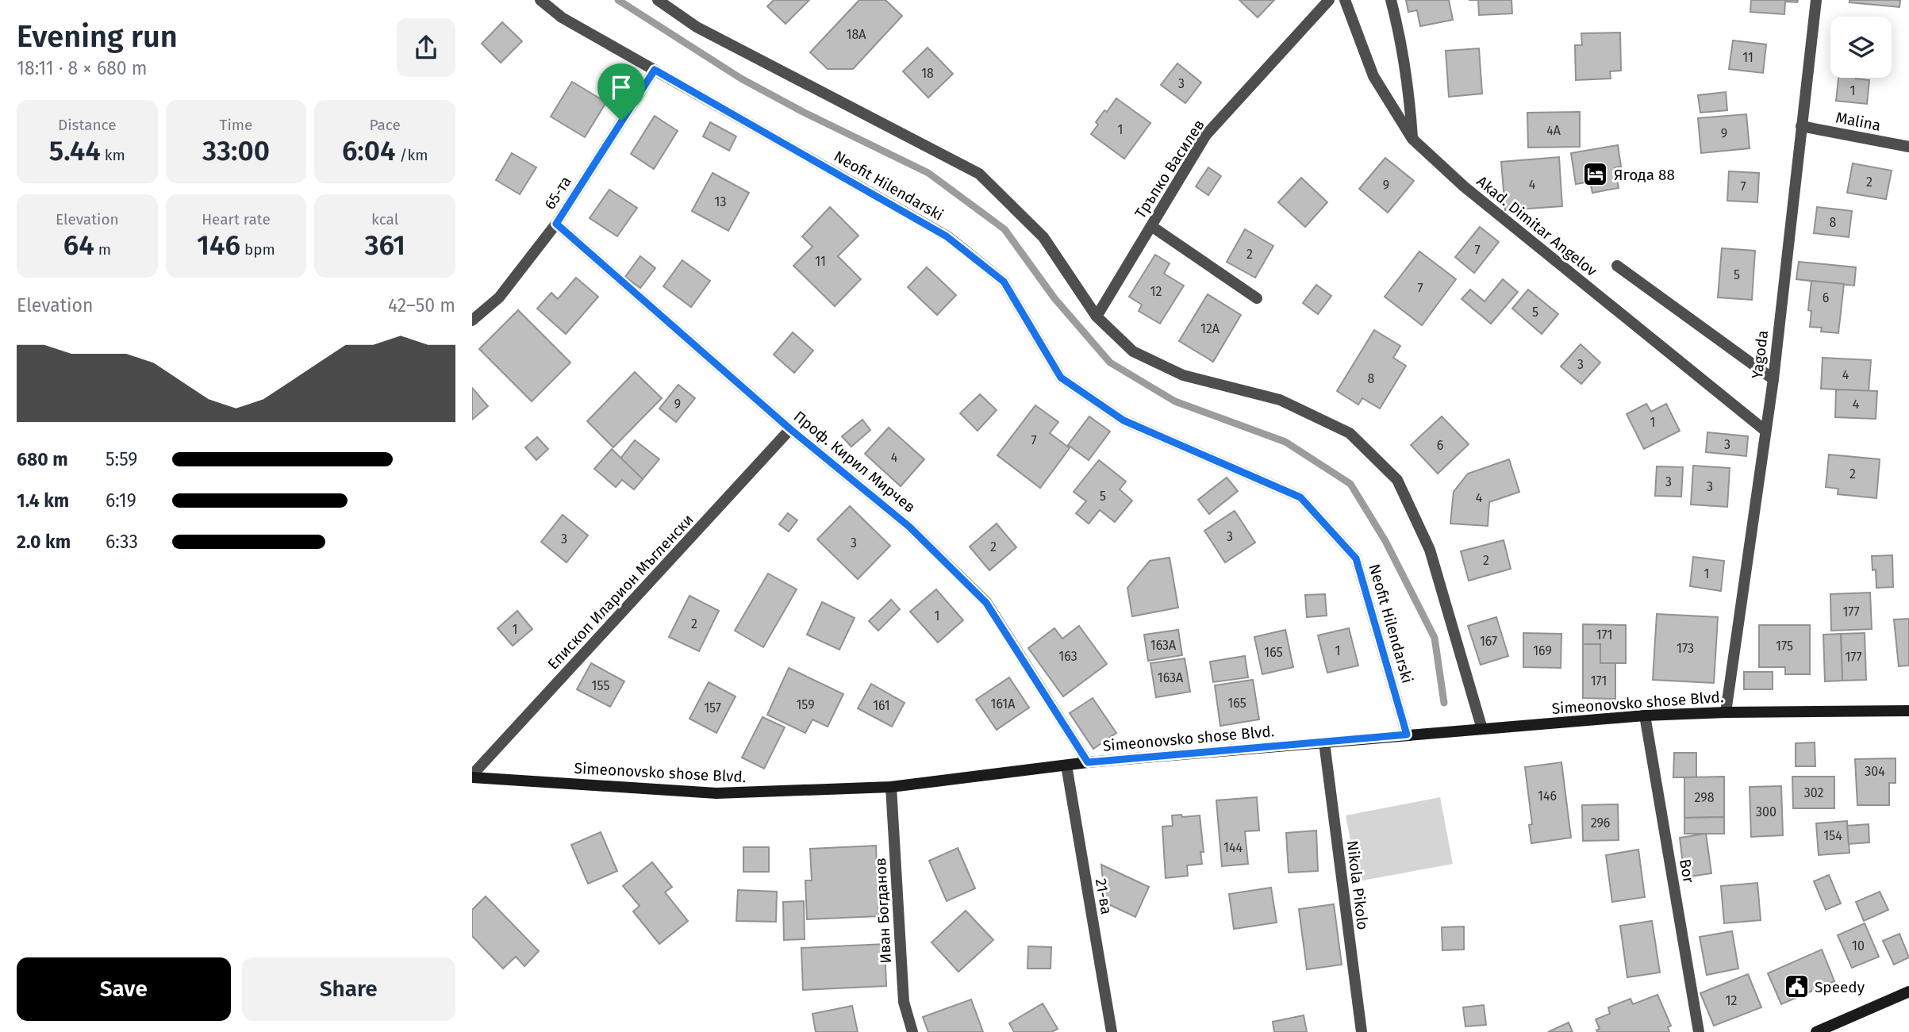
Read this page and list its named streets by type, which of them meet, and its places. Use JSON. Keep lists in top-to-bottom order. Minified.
{"streets":{"street":["Malina","Тръпко Василев","Neofit Hilendarski","65-та","Akad. Dimitar Angelov","Yagoda","Проф. Кирил Мирчев","Епископ Иларион Мъгленски","Simeonovsko shose Blvd.","Bor","Nikola Pikolo","21-ва","Иван Богданов"]},"crossings":[["Malina","Yagoda"],["Neofit Hilendarski","65-та"],["Neofit Hilendarski","Simeonovsko shose Blvd."],["65-та","Проф. Кирил Мирчев"],["Akad. Dimitar Angelov","Yagoda"],["Yagoda","Simeonovsko shose Blvd."],["Проф. Кирил Мирчев","Епископ Иларион Мъгленски"],["Проф. Кирил Мирчев","Simeonovsko shose Blvd."],["Епископ Иларион Мъгленски","Simeonovsko shose Blvd."],["Simeonovsko shose Blvd.","Bor"],["Simeonovsko shose Blvd.","Nikola Pikolo"],["Simeonovsko shose Blvd.","21-ва"],["Simeonovsko shose Blvd.","Иван Богданов"]],"places":{"hotel":["Ягода 88"],"public building":["Speedy"]},"house_numbers":["18А","11","18","3","1","1","4А","9","2","4","9","7","13","8","7","2","11","5","7","12","6","5","12А","3","4","8","9","4","1","7","3","6","4","2","3","3","5","4","3","3","3","2","2","1","177","1","2","1","171","167","163А","175","173","1","169","165","163","177","163А","171","155","165","161А","159","161","157","304","302","146","298","300","296","154","144","10","12"],"page":{"heading":["Evening run","18:11 · 8 × 680 m"],"stats":[["Distance","5.44 km"],["Time","33:00"],["Pace","6:04 /km"],["Elevation","64 m"],["Heart rate","146 bpm"],["kcal","361"]],"chart":["Elevation","42–50 m"],"list":[{"name":"680 m","note":"5:59"},{"name":"1.4 km","note":"6:19"},{"name":"2.0 km","note":"6:33"}],"buttons":["Save","Share"]}}
